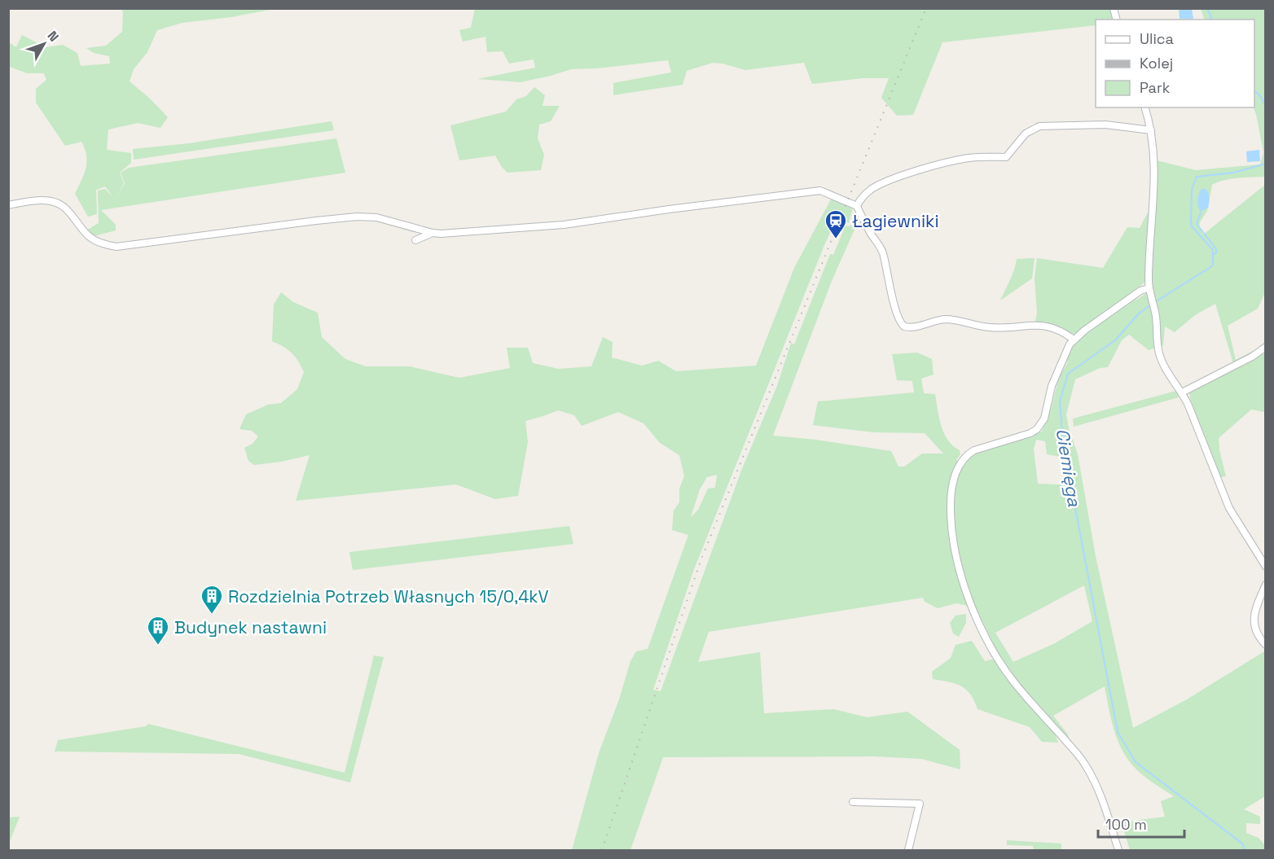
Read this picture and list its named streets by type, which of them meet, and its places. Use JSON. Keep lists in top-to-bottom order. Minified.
{"water":["Ciemięga"],"places":{"station":["Łagiewniki"],"building":["Rozdzielnia Potrzeb Własnych 15/0,4kV","Budynek nastawni"]},"legend":["Ulica","Kolej","Park"],"scale_bar":"100 m","north":"top right"}
